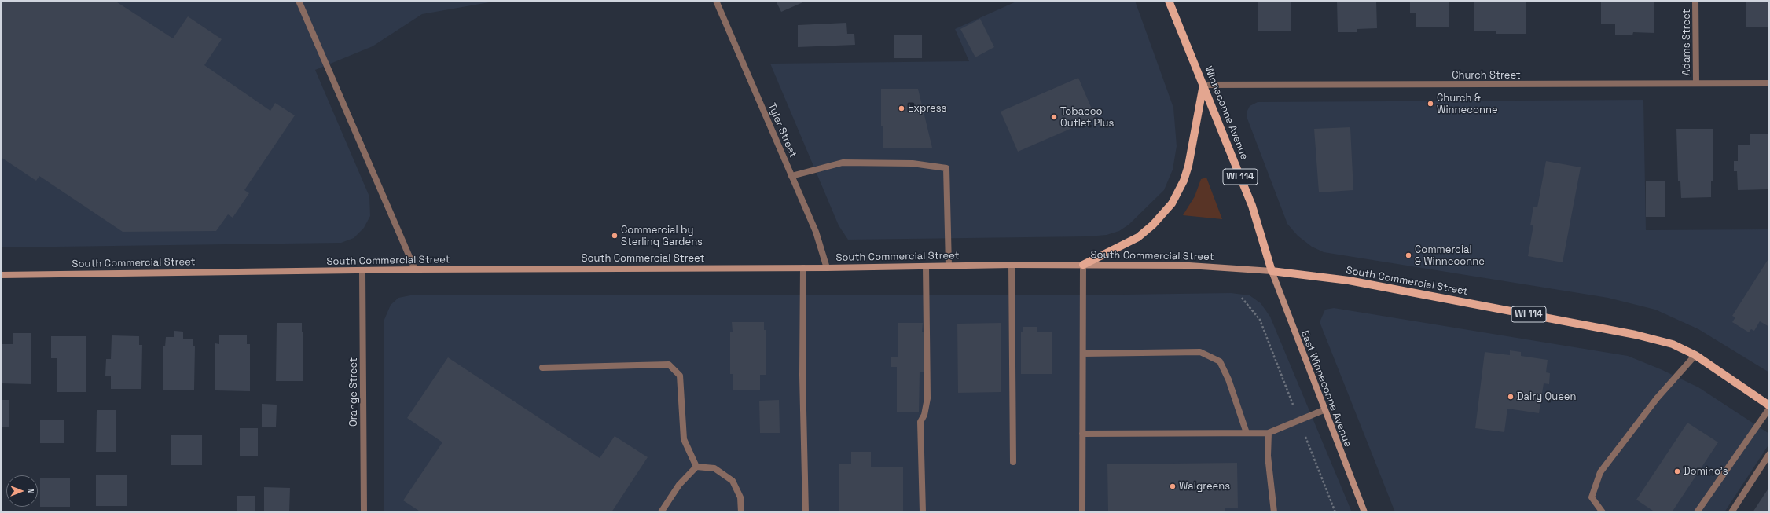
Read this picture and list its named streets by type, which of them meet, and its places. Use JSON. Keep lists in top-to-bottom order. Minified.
{"streets":{"main road":["Winneconne Avenue","WI 114","South Commercial Street","East Winneconne Avenue"],"street":["Adams Street","Church Street","Tyler Street","Orange Street"]},"crossings":[["Adams Street","Church Street"],["Church Street","Winneconne Avenue"],["Winneconne Avenue","South Commercial Street"],["Winneconne Avenue","East Winneconne Avenue"],["Tyler Street","South Commercial Street"],["South Commercial Street","East Winneconne Avenue"],["South Commercial Street","Orange Street"]],"places":["Church & Winneconne","Express","Tobacco Outlet Plus","Commercial by Sterling Gardens","Commercial & Winneconne","Dairy Queen","Domino's","Walgreens"],"north":"right"}
